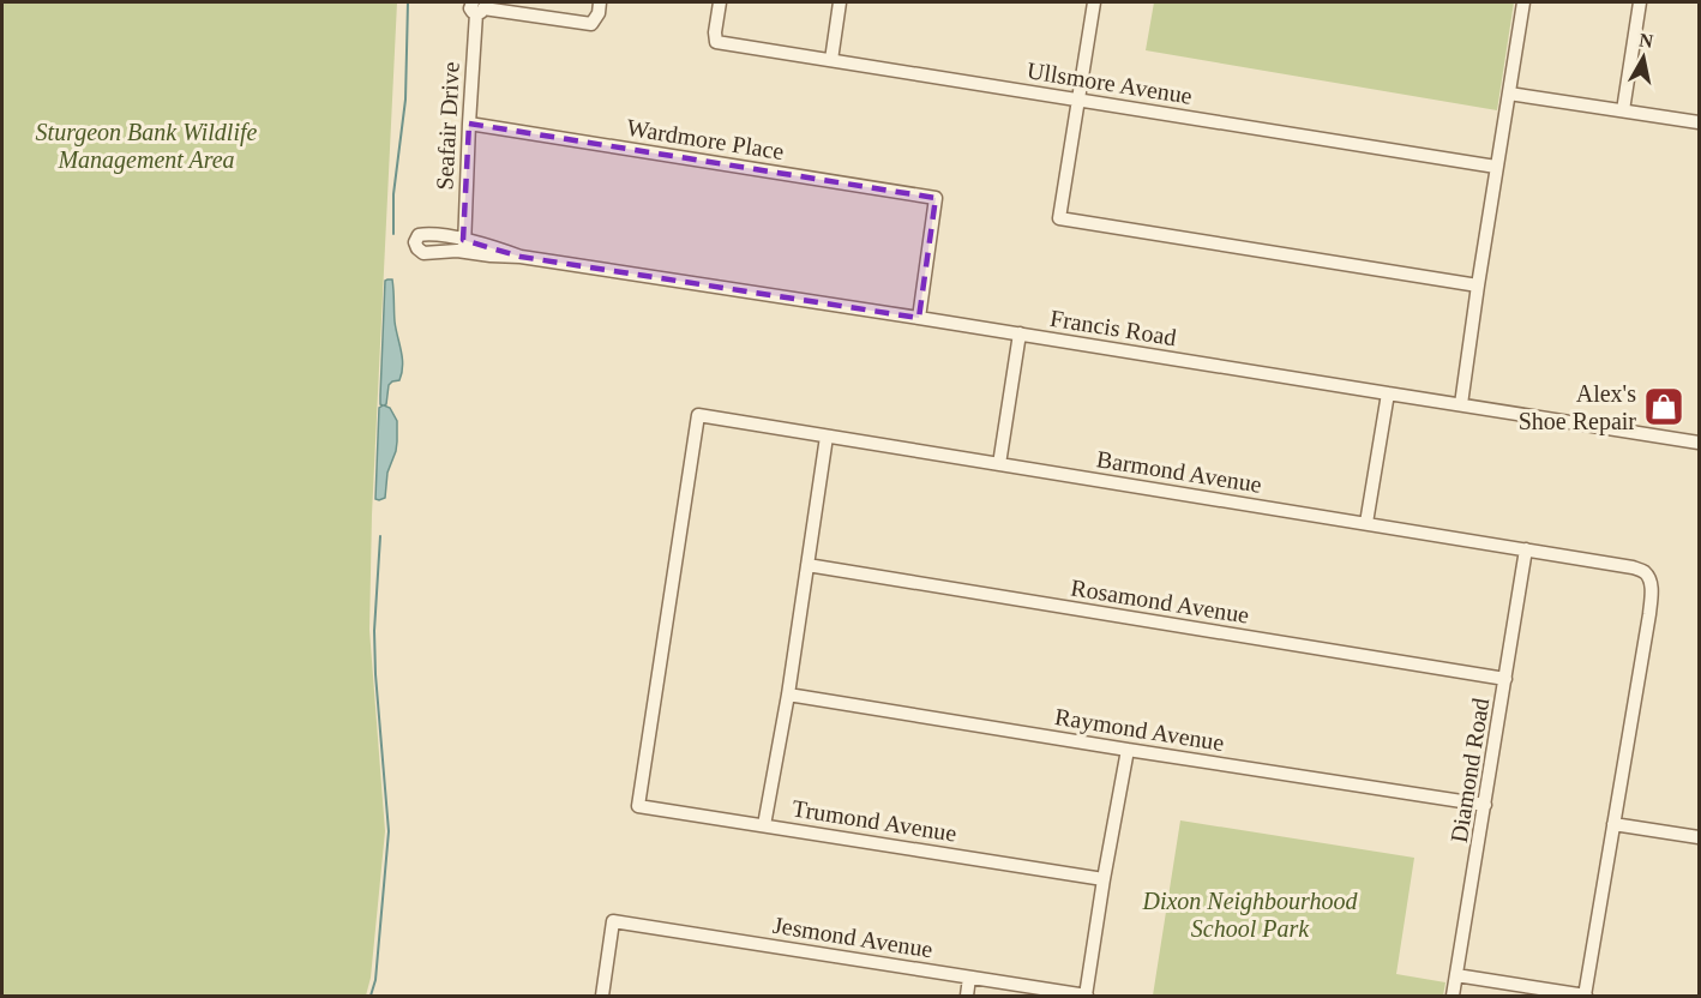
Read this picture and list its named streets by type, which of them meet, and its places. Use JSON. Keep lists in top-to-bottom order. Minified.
{"streets":{"street":["Ullsmore Avenue","Seafair Drive","Wardmore Place","Francis Road","Barmond Avenue","Rosamond Avenue","Raymond Avenue","Diamond Road","Trumond Avenue","Jesmond Avenue"]},"crossings":[["Seafair Drive","Wardmore Place"],["Seafair Drive","Francis Road"],["Wardmore Place","Francis Road"],["Barmond Avenue","Diamond Road"],["Barmond Avenue","Trumond Avenue"],["Rosamond Avenue","Diamond Road"],["Raymond Avenue","Diamond Road"]],"parks":["Sturgeon Bank Wildlife Management Area","Dixon Neighbourhood School Park"],"places":{"shop":["Alex's Shoe Repair"]},"north":"top"}
